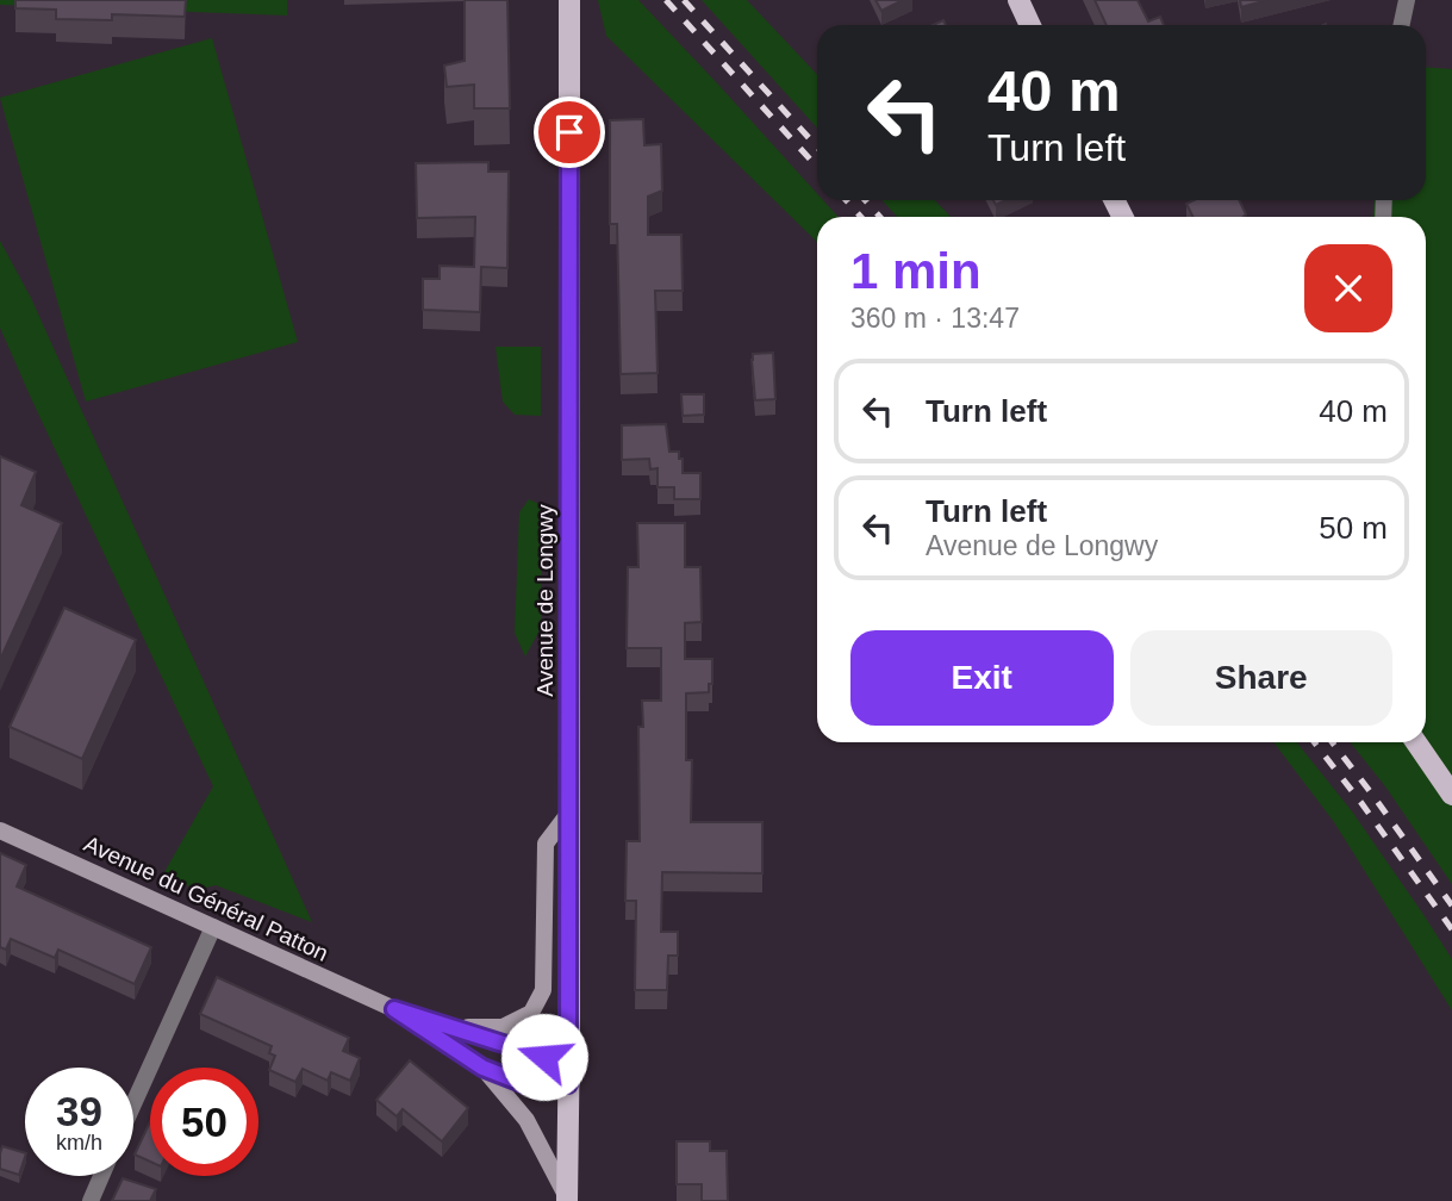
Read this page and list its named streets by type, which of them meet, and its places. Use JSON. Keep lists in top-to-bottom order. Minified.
{"streets":{"main road":["Avenue de Longwy","Avenue du Général Patton"]},"page":{"turn":["40 m","Turn left"],"heading":["1 min","360 m · 13:47"],"list":[{"name":"Turn left","value":"40 m"},{"name":"Turn left","note":"Avenue de Longwy","value":"50 m"}],"buttons":["Exit","Share"],"speed":"39 km/h","limit":"50"}}
